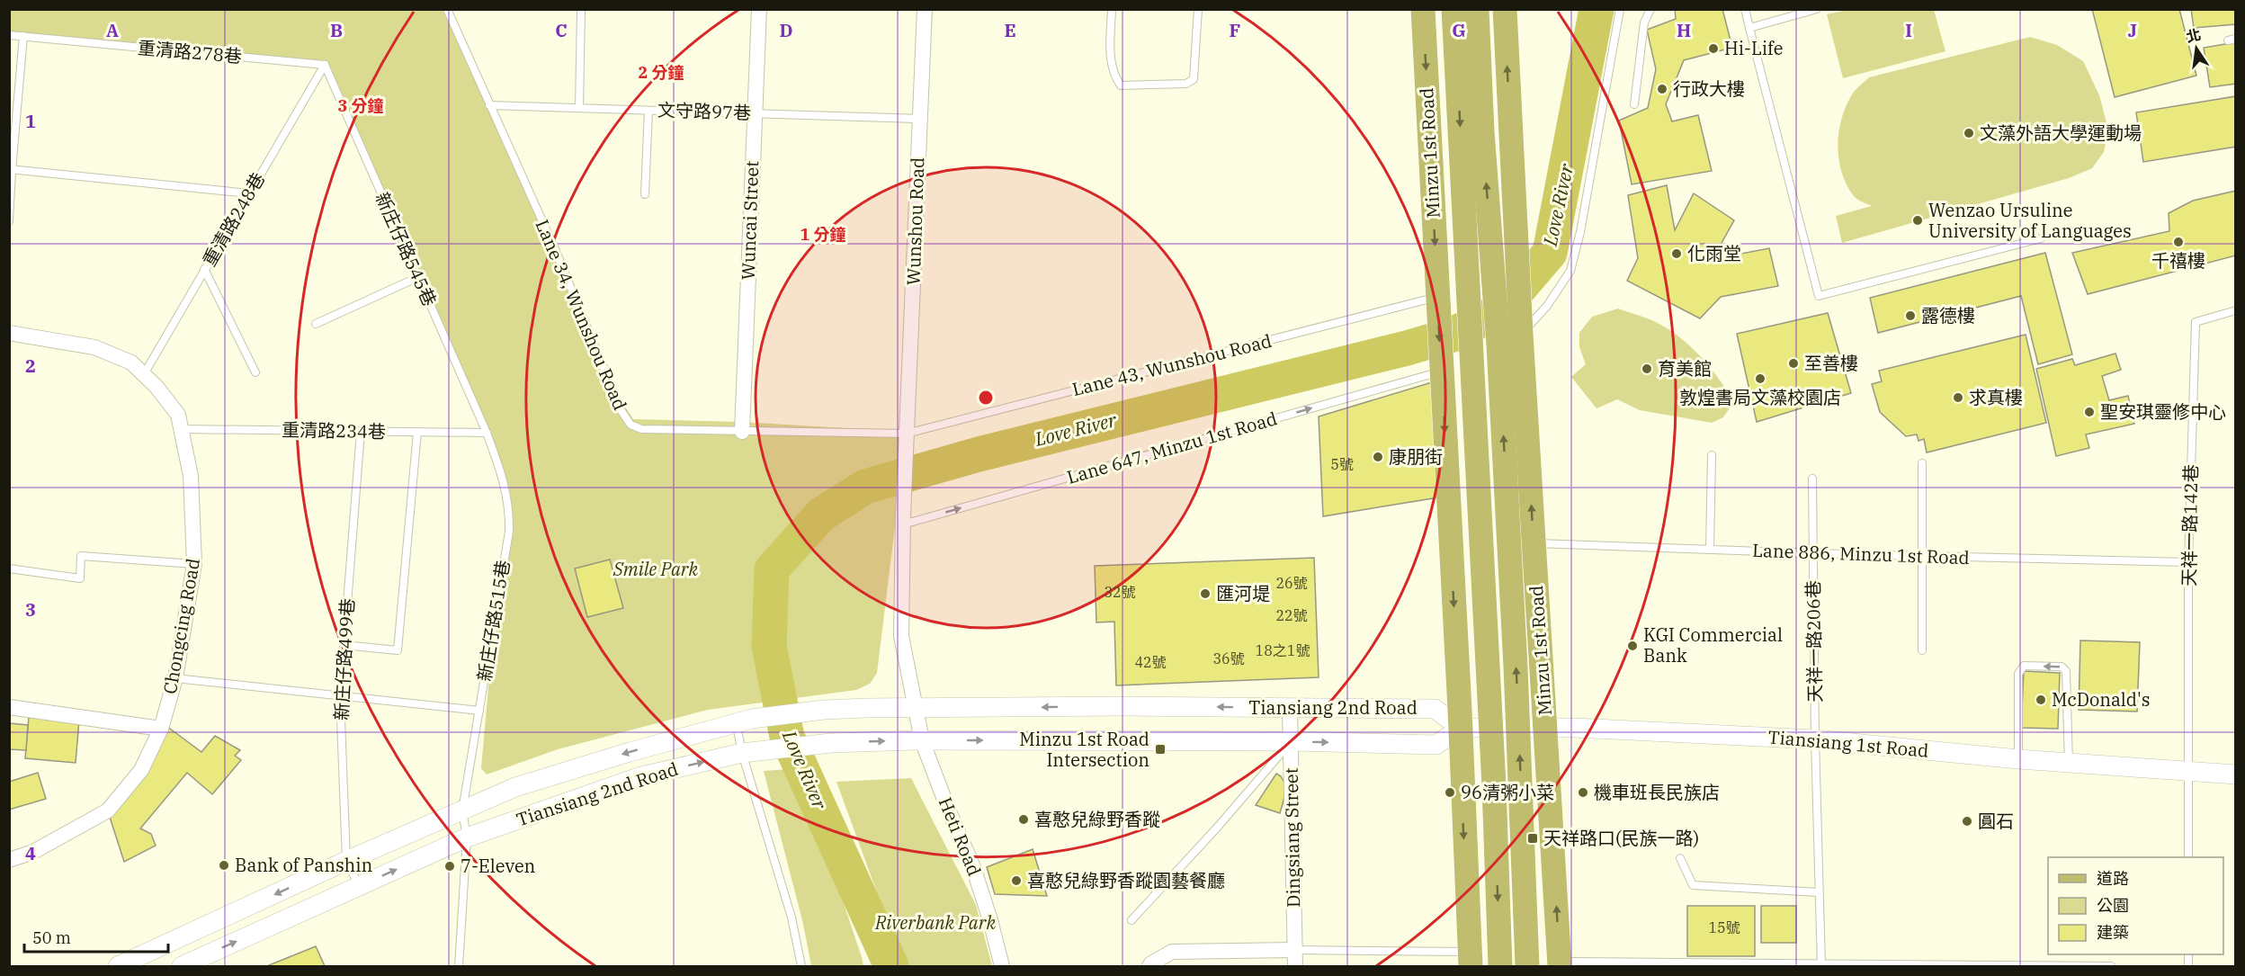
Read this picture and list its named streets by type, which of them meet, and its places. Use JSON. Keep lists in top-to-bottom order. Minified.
{"streets":{"main road":["Minzu 1st Road"],"street":["Wuncai Street","Wunshou Road","Chongcing Road","Tiansiang 2nd Road","Tiansiang 1st Road","Heti Road","Dingsiang Street"],"lane":["重清路278巷","文守路97巷","重清路248巷","新庄仔路545巷","Lane 34, Wunshou Road","Lane 43, Wunshou Road","重清路234巷","Lane 647, Minzu 1st Road","天祥一路142巷","Lane 886, Minzu 1st Road","新庄仔路515巷","天祥一路206巷","新庄仔路499巷"]},"crossings":[["重清路278巷","重清路248巷"],["重清路278巷","新庄仔路545巷"],["文守路97巷","Wuncai Street"],["文守路97巷","Wunshou Road"],["文守路97巷","Lane 34, Wunshou Road"],["Minzu 1st Road","Lane 43, Wunshou Road"],["Minzu 1st Road","Lane 647, Minzu 1st Road"],["Minzu 1st Road","Lane 886, Minzu 1st Road"],["Minzu 1st Road","Tiansiang 1st Road"],["重清路248巷","新庄仔路545巷"],["重清路248巷","Chongcing Road"],["Wuncai Street","Lane 34, Wunshou Road"],["Wunshou Road","Lane 34, Wunshou Road"],["Wunshou Road","Lane 43, Wunshou Road"],["Wunshou Road","Lane 647, Minzu 1st Road"],["新庄仔路545巷","重清路234巷"],["新庄仔路545巷","新庄仔路515巷"],["Lane 34, Wunshou Road","Lane 43, Wunshou Road"],["重清路234巷","新庄仔路515巷"],["重清路234巷","Chongcing Road"],["重清路234巷","新庄仔路499巷"],["天祥一路142巷","Lane 886, Minzu 1st Road"],["天祥一路142巷","Tiansiang 1st Road"],["Lane 886, Minzu 1st Road","天祥一路206巷"],["新庄仔路515巷","Tiansiang 2nd Road"],["天祥一路206巷","Tiansiang 1st Road"],["新庄仔路499巷","Tiansiang 2nd Road"],["Tiansiang 2nd Road","Tiansiang 1st Road"],["Tiansiang 2nd Road","Heti Road"],["Tiansiang 2nd Road","Dingsiang Street"]],"one_way":["Lane 647, Minzu 1st Road"],"water":["Love River"],"parks":["Smile Park","Riverbank Park"],"places":{"other":["Hi-Life","行政大樓","文藻外語大學運動場","Wenzao Ursuline University of Languages","千禧樓","化雨堂","露德樓","至善樓","育美館","敦煌書局文藻校園店","求真樓","聖安琪靈修中心","康朋街","匯河堤","KGI Commercial Bank","McDonald's","96清粥小菜","機車班長民族店","喜憨兒綠野香蹤","圓石","Bank of Panshin","7-Eleven","喜憨兒綠野香蹤園藝餐廳"],"transit":["Minzu 1st Road Intersection","天祥路口(民族一路)"]},"house_numbers":["5號","26號","32號","22號","18之1號","36號","42號","15號"],"legend":["道路","公園","建築"],"scale_bar":"50 m","north":"top","grid":{"columns":["A","B","C","D","E","F","G","H","I","J"],"rows":["1","2","3","4"]},"rings":["2 分鐘","3 分鐘","1 分鐘"]}
